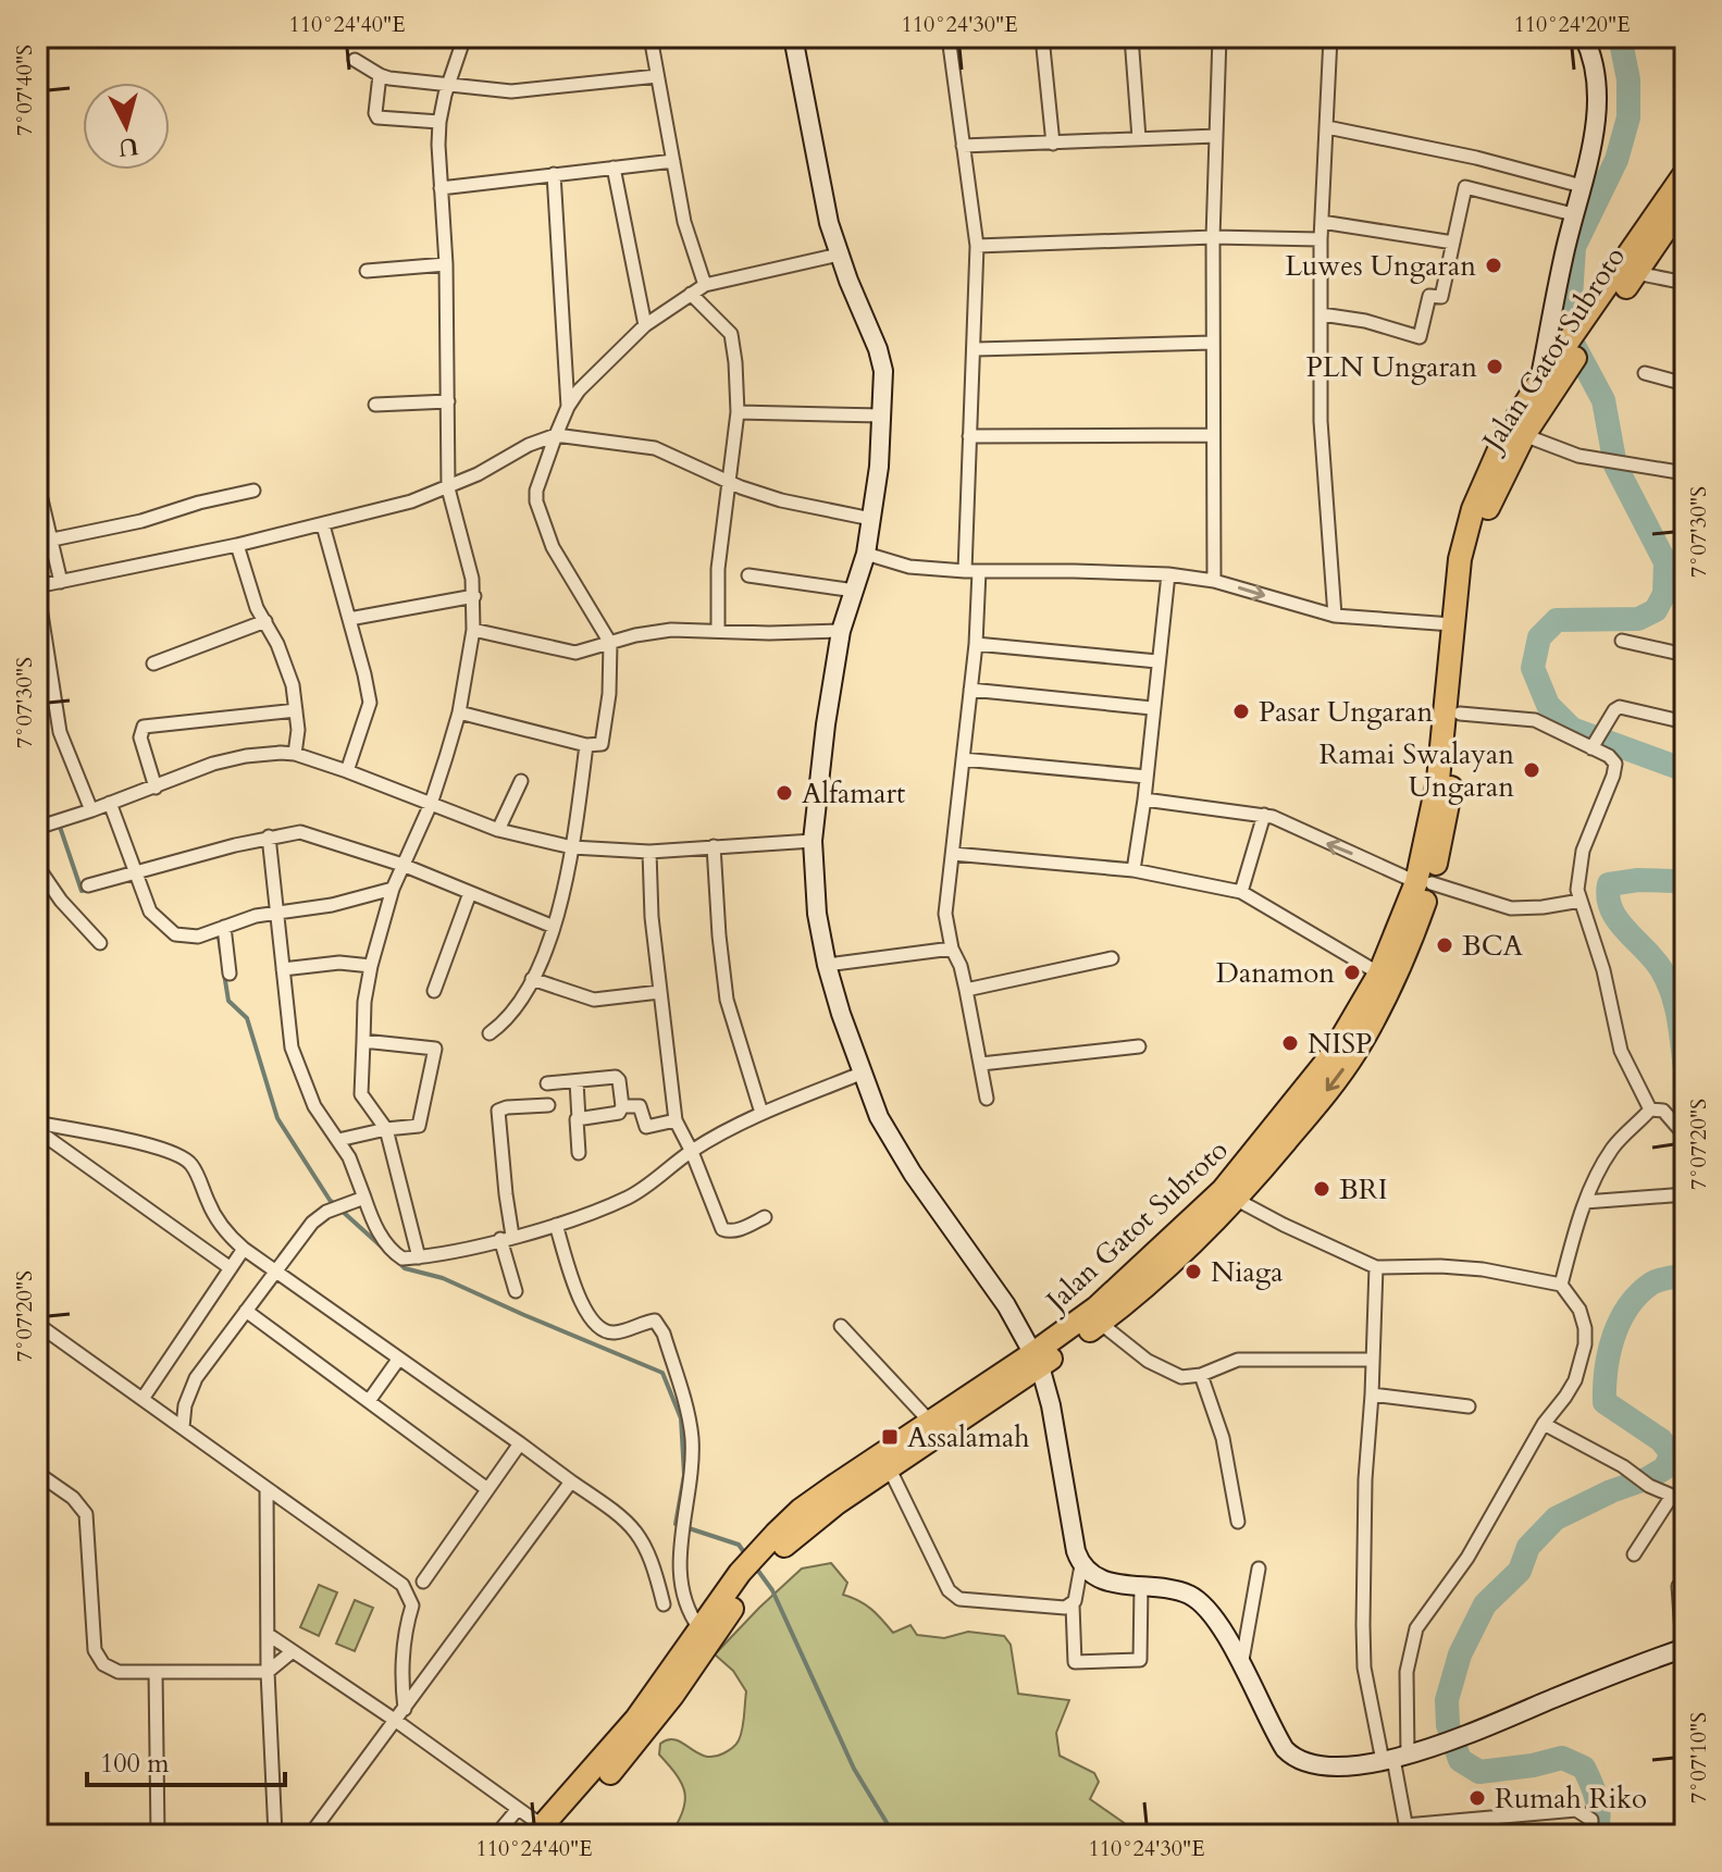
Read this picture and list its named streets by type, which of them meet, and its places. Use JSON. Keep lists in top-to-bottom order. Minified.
{"streets":{"highway":["Jalan Gatot Subroto"]},"places":{"other":["Luwes Ungaran","PLN Ungaran","Pasar Ungaran","Ramai Swalayan Ungaran","Alfamart","BCA","Danamon","NISP","BRI","Niaga","Rumah Riko"],"transit":["Assalamah"]},"scale_bar":"100 m","north":"bottom","coordinates":["110°24'40\"E","110°24'30\"E","110°24'20\"E","7°07'40\"S","7°07'30\"S","7°07'20\"S","7°07'10\"S"]}
